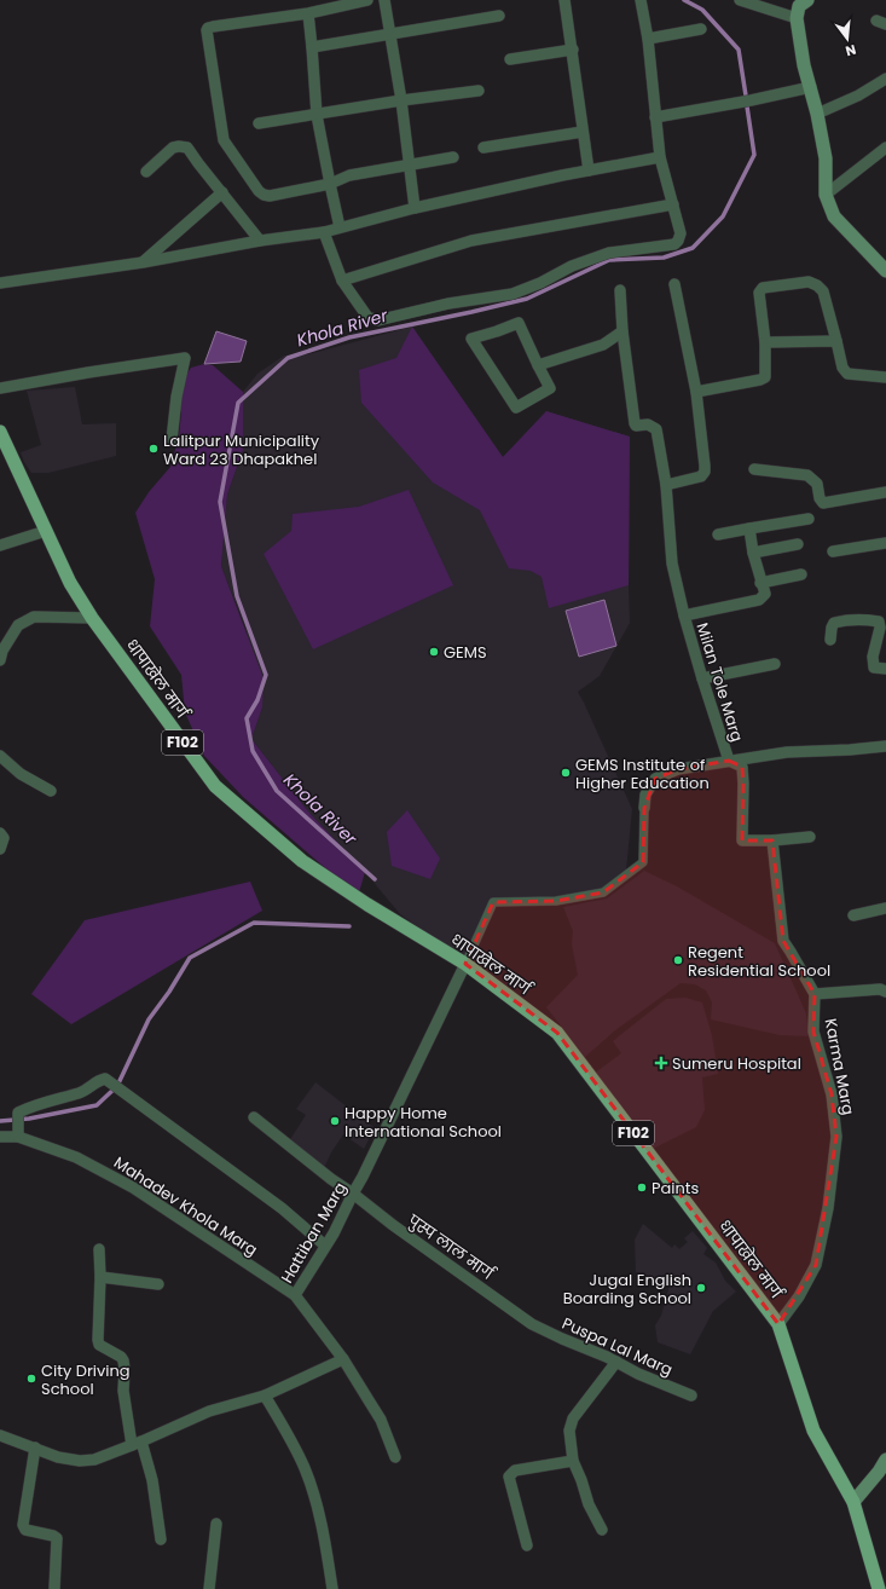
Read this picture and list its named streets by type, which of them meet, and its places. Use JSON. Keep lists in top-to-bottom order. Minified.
{"streets":{"main road":["धापाखेल मार्ग","F102"],"street":["Milan Tole Marg","Karma Marg","Mahadev Khola Marg","Hattiban Marg","पुस्प लाल मार्ग","Puspa Lal Marg"]},"crossings":[["धापाखेल मार्ग","Karma Marg"],["धापाखेल मार्ग","Hattiban Marg"],["Mahadev Khola Marg","Hattiban Marg"],["Hattiban Marg","पुस्प लाल मार्ग"],["पुस्प लाल मार्ग","Puspa Lal Marg"]],"water":["Khola River"],"places":{"other":["Lalitpur Municipality Ward 23 Dhapakhel","GEMS","GEMS Institute of Higher Education","Regent Residential School","Happy Home International School","Paints","Jugal English Boarding School","City Driving School"],"health":["Sumeru Hospital"]},"north":"bottom"}
